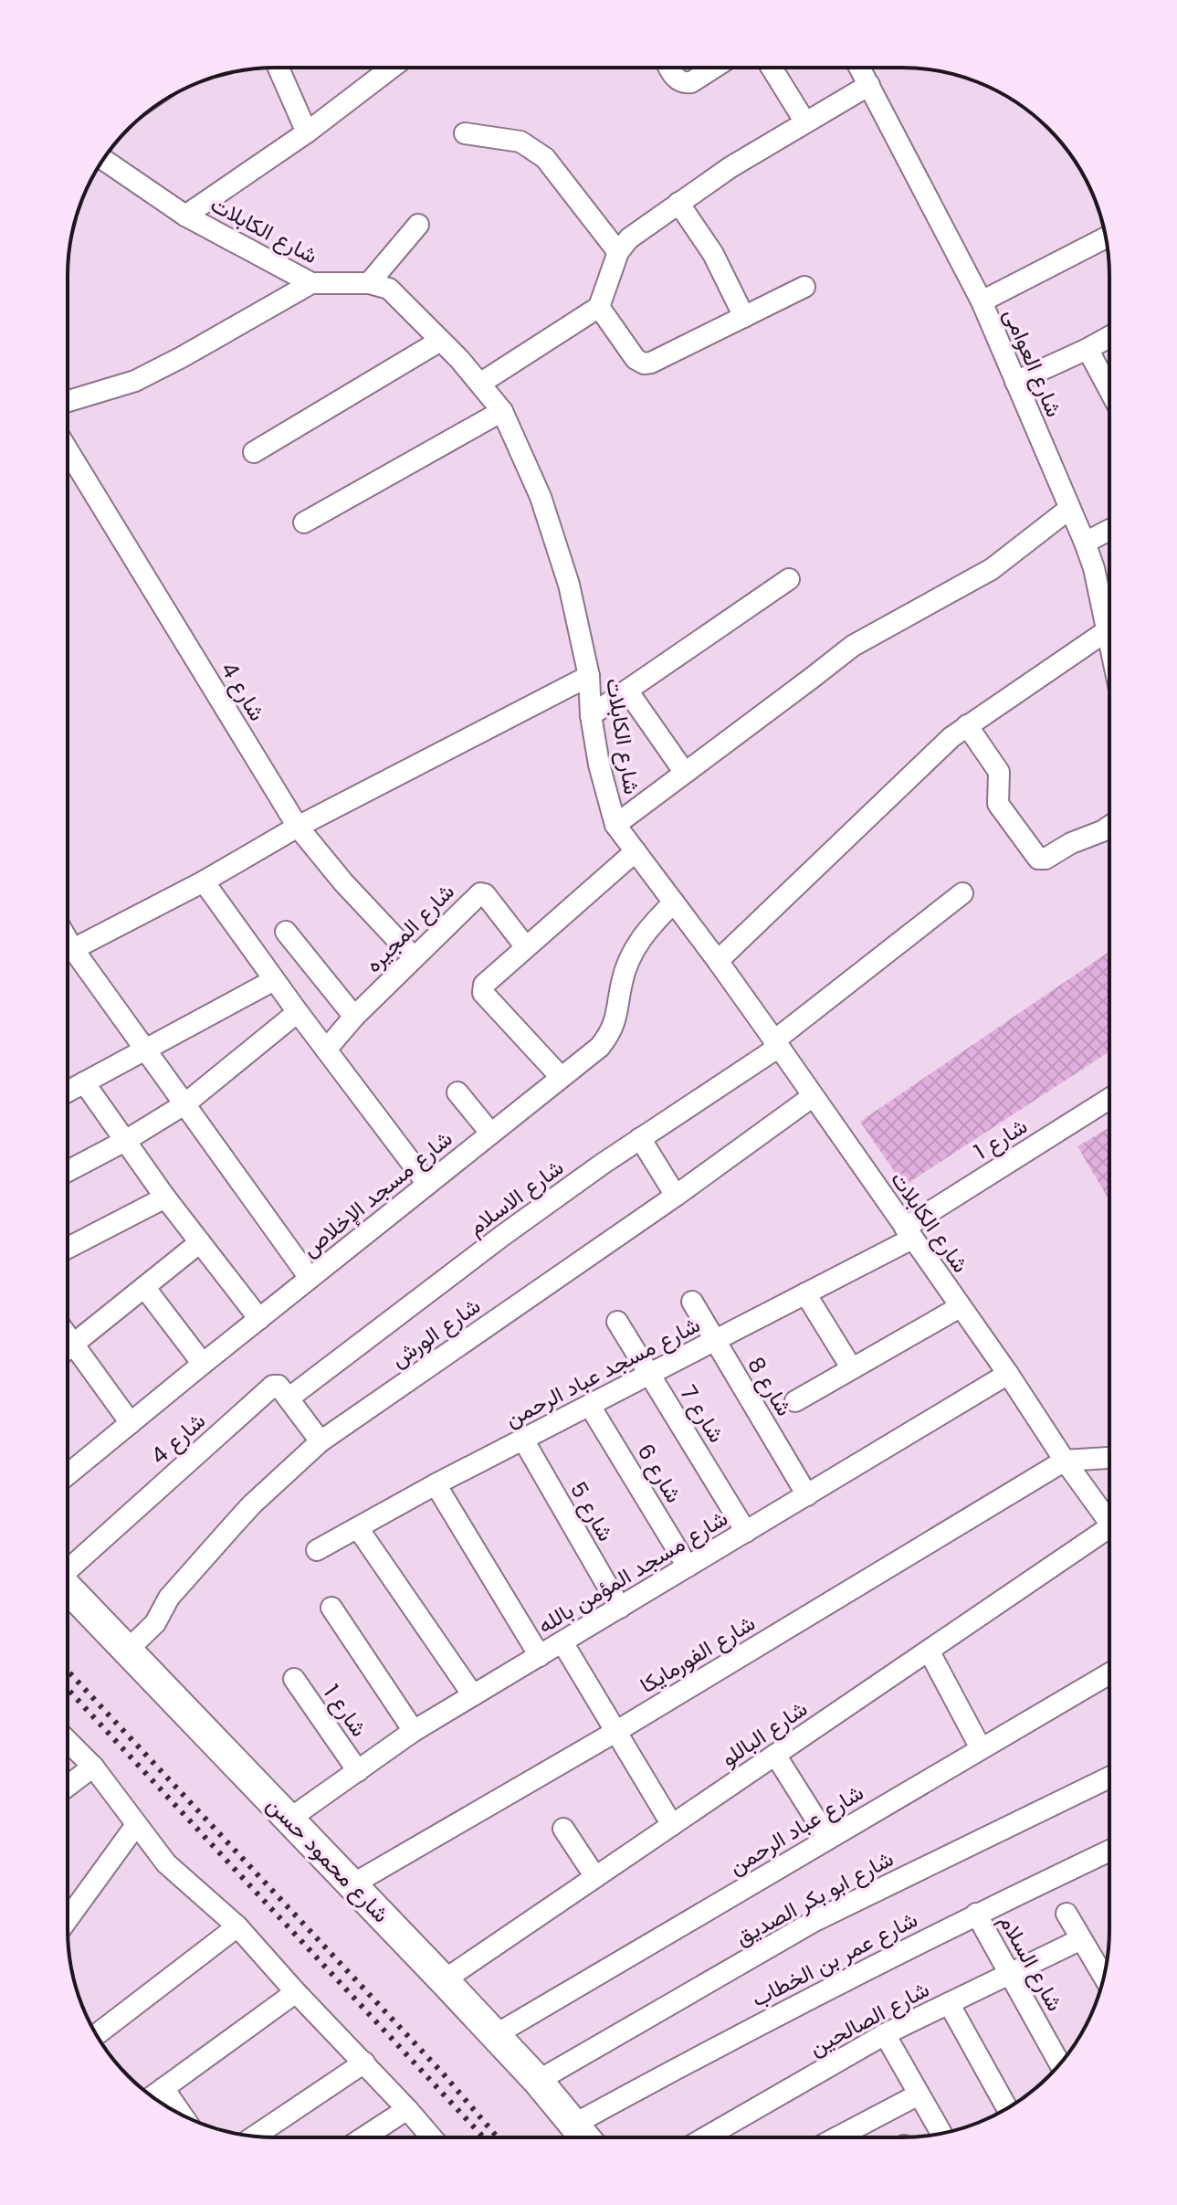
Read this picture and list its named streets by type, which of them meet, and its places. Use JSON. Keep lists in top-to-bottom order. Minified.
{"streets":{"street":["شارع الكابلات","شارع العوامى","شارع 4","شارع المجيره","شارع 1","شارع مسجد الإخلاص","شارع الاسلام","شارع الورش","شارع مسجد عباد الرحمن","شارع 8","شارع 7","شارع 6","شارع 5","شارع مسجد المؤمن بالله","شارع الفورمايكا","شارع الباللو","شارع عباد الرحمن","شارع محمود حسن","شارع ابو بكر الصديق","شارع عمر بن الخطاب","شارع السلام","شارع الصالحين"]},"crossings":[["شارع الكابلات","شارع 1"],["شارع الكابلات","شارع مسجد الإخلاص"],["شارع الكابلات","شارع الاسلام"],["شارع الكابلات","شارع الورش"],["شارع الكابلات","شارع مسجد عباد الرحمن"],["شارع الكابلات","شارع مسجد المؤمن بالله"],["شارع الكابلات","شارع الفورمايكا"],["شارع 4","شارع المجيره"],["شارع 4","شارع الاسلام"],["شارع 1","شارع مسجد عباد الرحمن"],["شارع 1","شارع مسجد المؤمن بالله"],["شارع الورش","شارع محمود حسن"],["شارع مسجد عباد الرحمن","شارع 8"],["شارع مسجد عباد الرحمن","شارع 7"],["شارع مسجد عباد الرحمن","شارع 6"],["شارع مسجد عباد الرحمن","شارع 5"],["شارع 8","شارع مسجد المؤمن بالله"],["شارع 7","شارع مسجد المؤمن بالله"],["شارع 6","شارع مسجد المؤمن بالله"],["شارع 5","شارع مسجد المؤمن بالله"],["شارع مسجد المؤمن بالله","شارع محمود حسن"],["شارع الفورمايكا","شارع محمود حسن"],["شارع الباللو","شارع محمود حسن"],["شارع عباد الرحمن","شارع محمود حسن"],["شارع محمود حسن","شارع ابو بكر الصديق"],["شارع محمود حسن","شارع عمر بن الخطاب"],["شارع عمر بن الخطاب","شارع السلام"],["شارع السلام","شارع الصالحين"]]}
